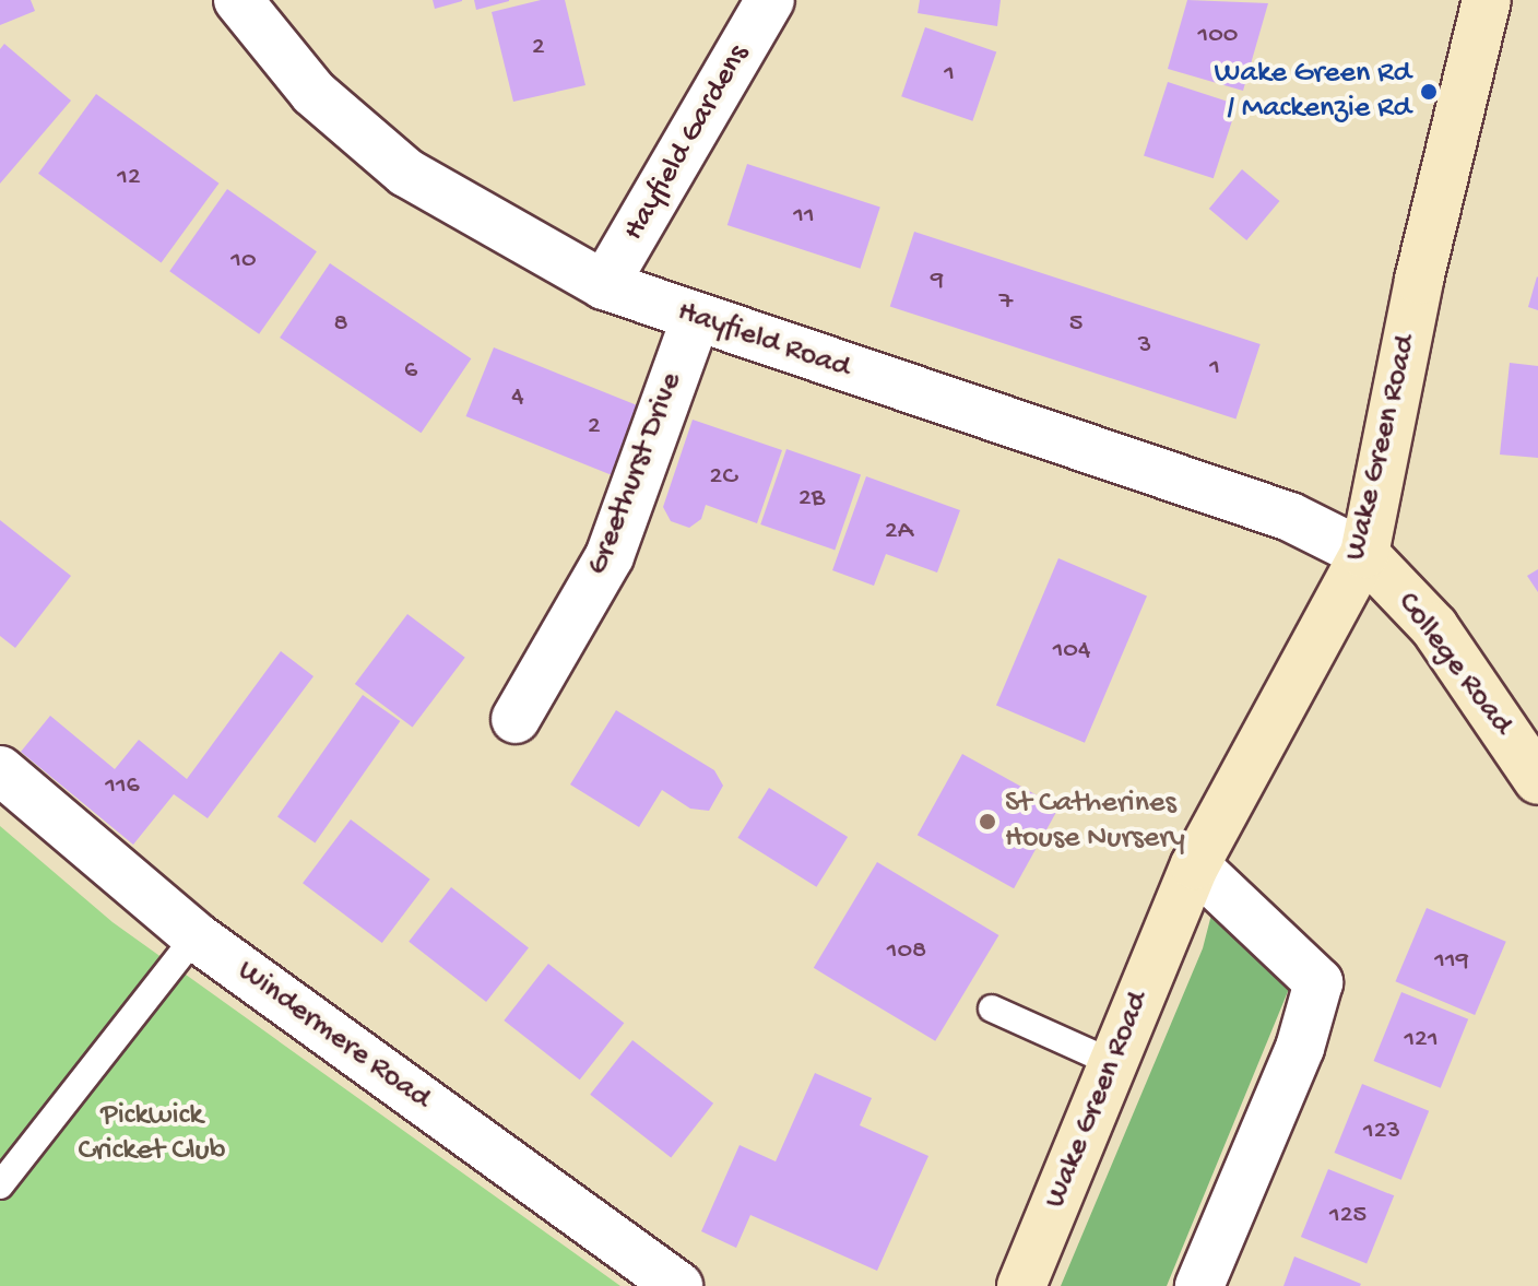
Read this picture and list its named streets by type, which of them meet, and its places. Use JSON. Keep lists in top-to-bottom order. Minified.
{"streets":{"main road":["Wake Green Road","College Road"],"street":["Hayfield Gardens","Hayfield Road","Greethurst Drive","Windermere Road"]},"crossings":[["Hayfield Gardens","Hayfield Road"],["Hayfield Road","Wake Green Road"],["Hayfield Road","Greethurst Drive"],["Hayfield Road","College Road"],["Wake Green Road","College Road"]],"parks":["Pickwick Cricket Club"],"places":["Wake Green Rd / Mackenzie Rd","St Catherines House Nursery"],"house_numbers":["100","2","1","12","11","10","9","7","8","5","3","1","6","4","2","2C","2B","2A","104","116","108","119","121","123","125"]}
